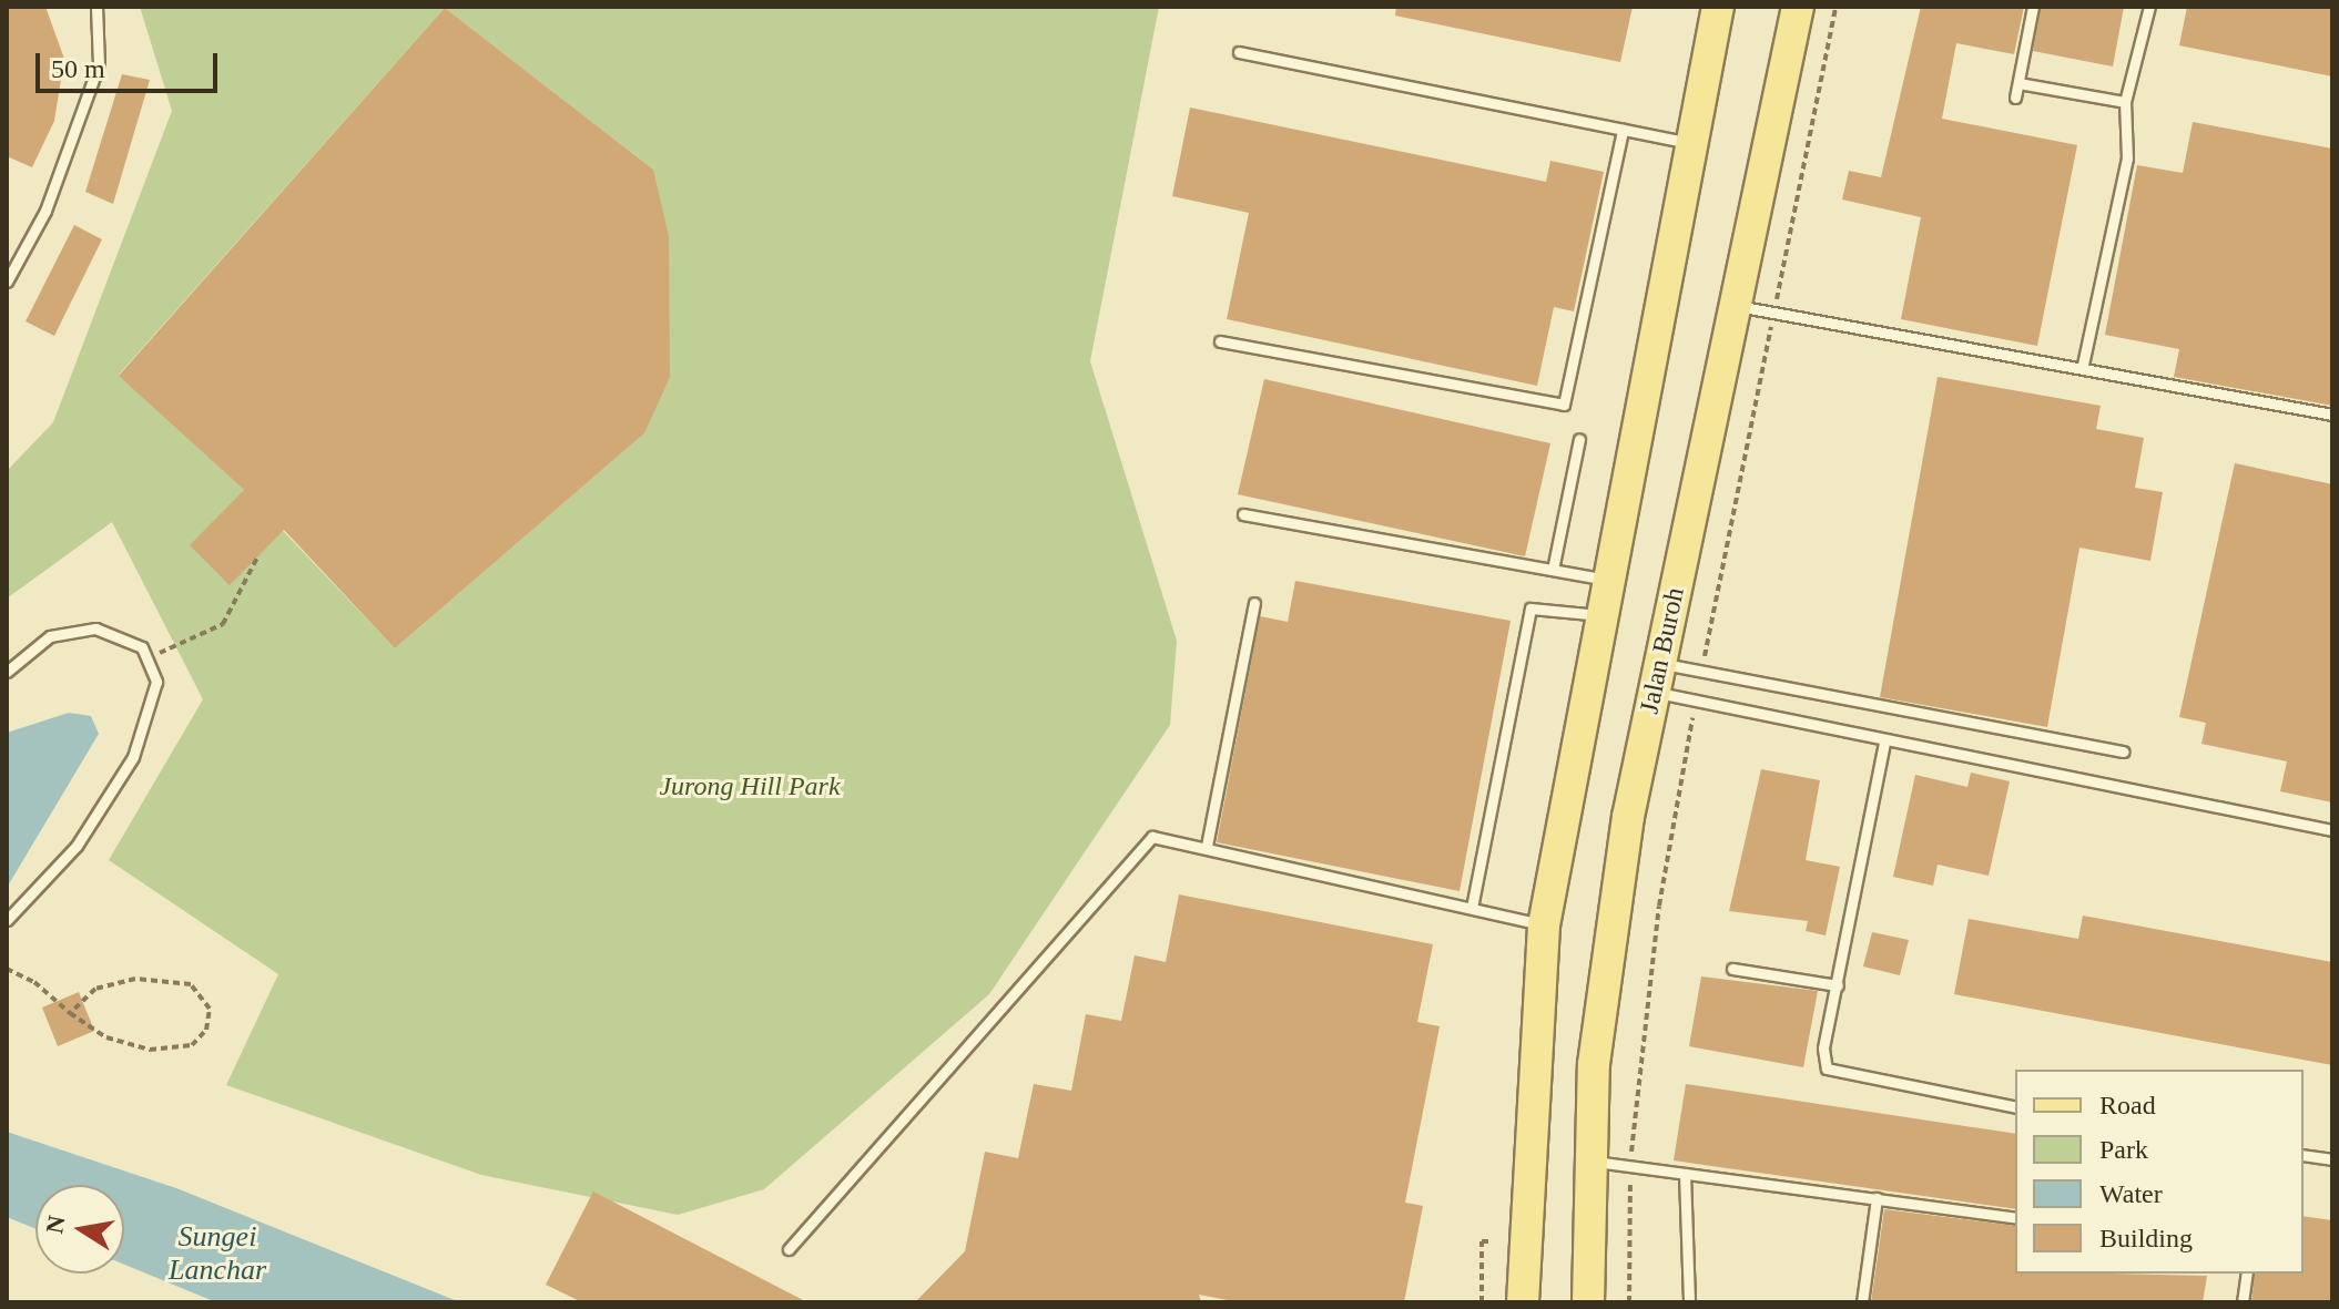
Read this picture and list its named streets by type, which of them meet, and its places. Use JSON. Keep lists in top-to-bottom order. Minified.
{"streets":{"main road":["Jalan Buroh"]},"water":["Sungei Lanchar"],"parks":["Jurong Hill Park"],"legend":["Road","Park","Water","Building"],"scale_bar":"50 m","north":"left"}
